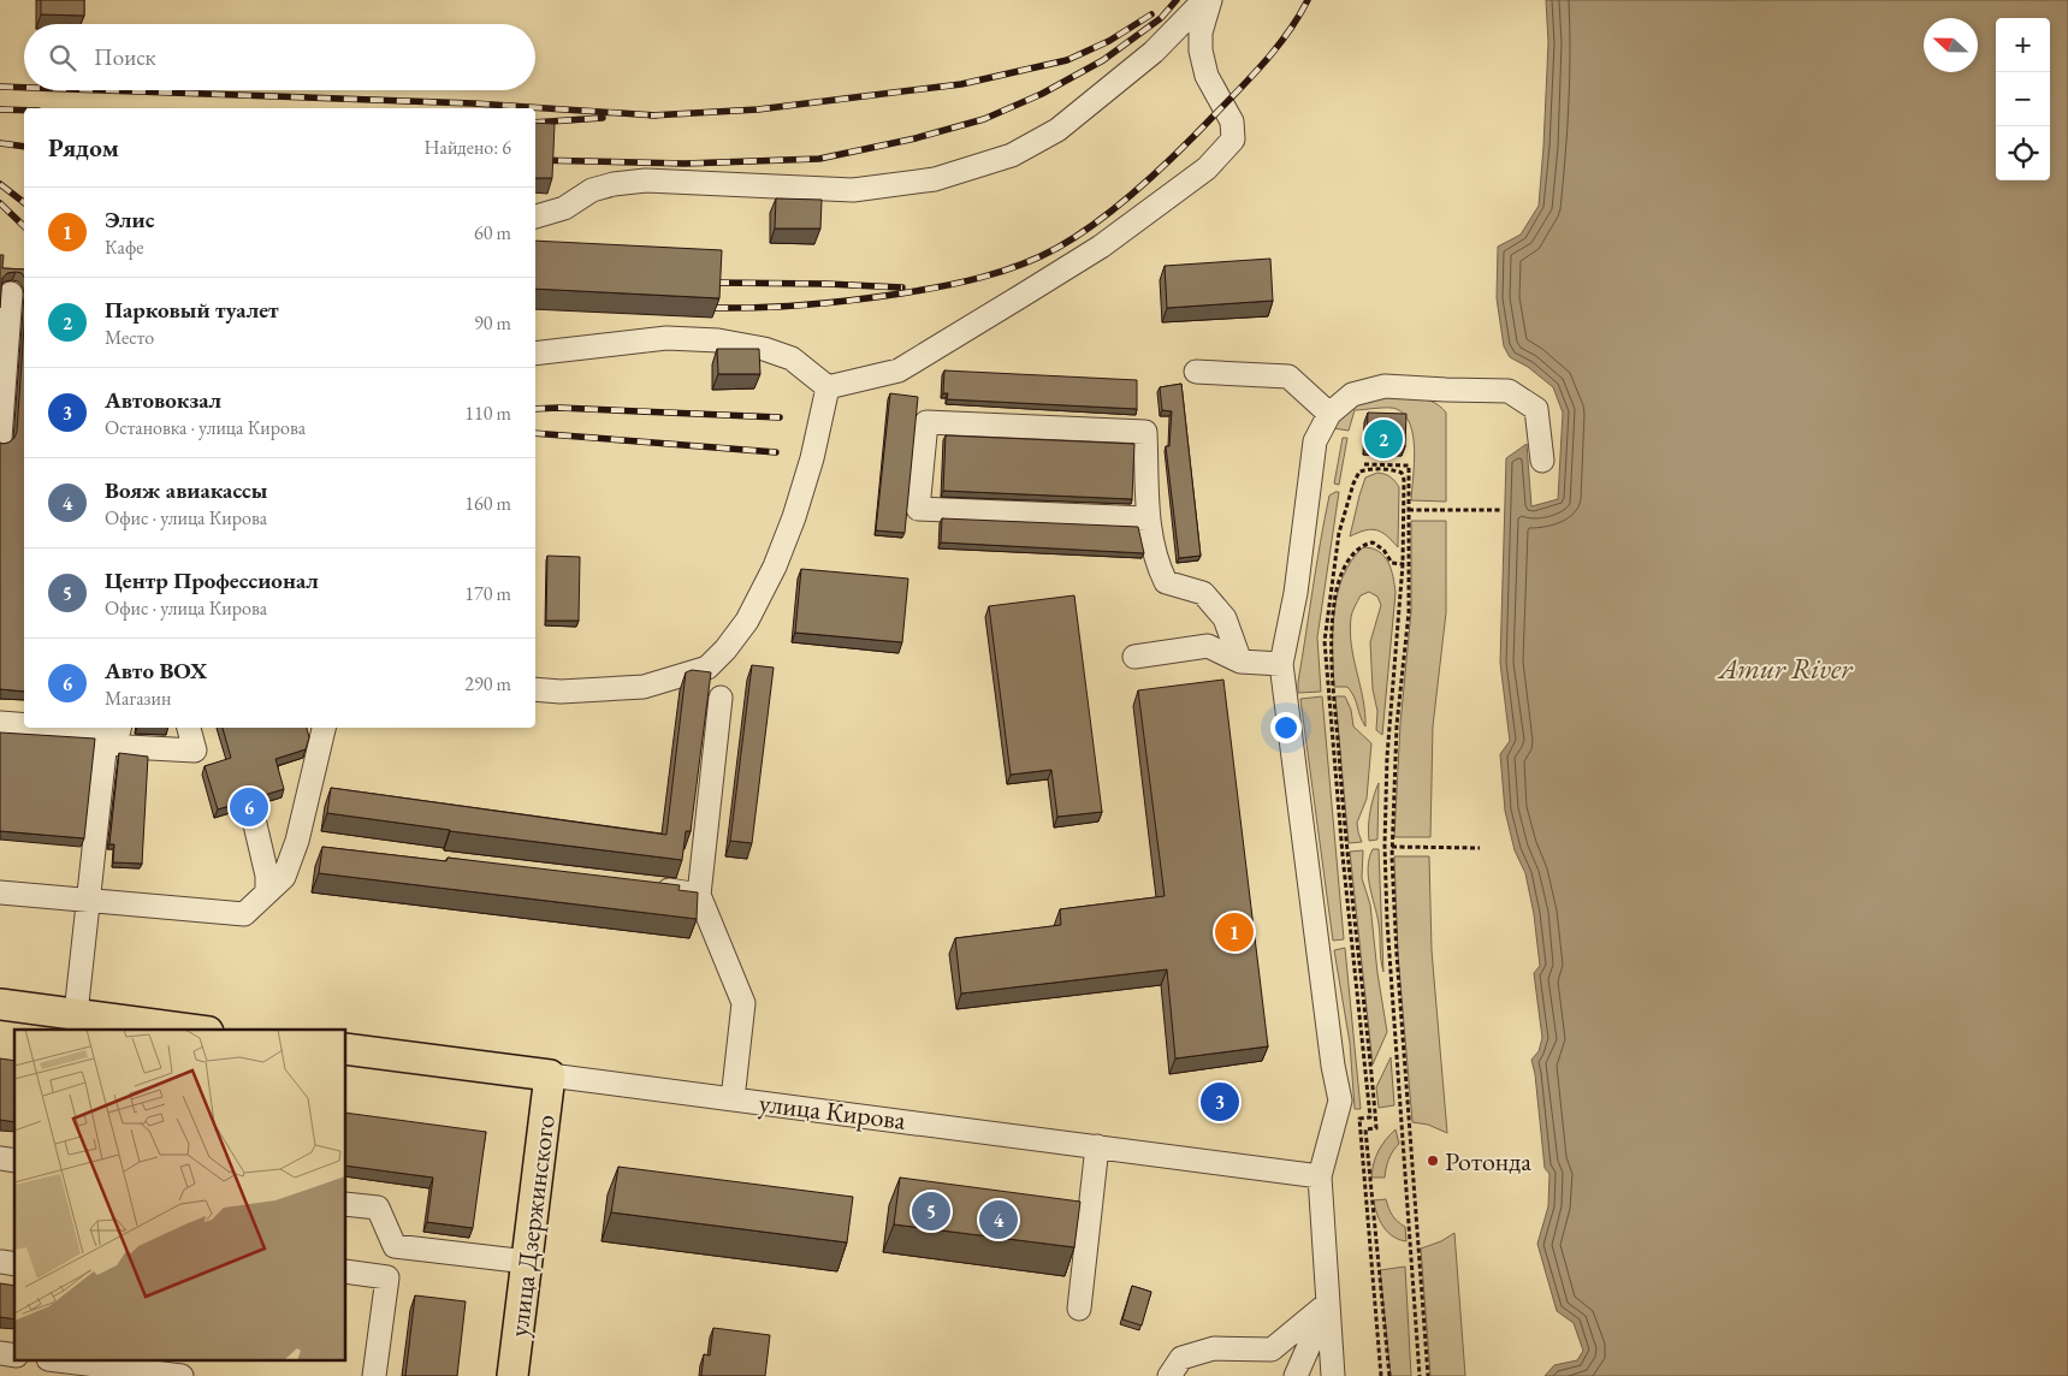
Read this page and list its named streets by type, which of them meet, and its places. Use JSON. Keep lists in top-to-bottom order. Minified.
{"streets":{"main road":["улица Кирова","улица Дзержинского"]},"crossings":[["улица Кирова","улица Дзержинского"]],"water":["Amur River"],"places":["Ротонда"],"north":"left","page":{"map_buttons":["+","−"],"search":"Поиск","heading":["Рядом","Найдено: 6"],"list":[{"mark":"1","name":"Элис","note":"Кафе","value":"60 m"},{"mark":"2","name":"Парковый туалет","note":"Место","value":"90 m"},{"mark":"3","name":"Автовокзал","note":"Остановка · улица Кирова","value":"110 m"},{"mark":"4","name":"Вояж авиакассы","note":"Офис · улица Кирова","value":"160 m"},{"mark":"5","name":"Центр Профессионал","note":"Офис · улица Кирова","value":"170 m"},{"mark":"6","name":"Авто BOX","note":"Магазин","value":"290 m"}],"pins":["2","6","1","3","5","4"]}}
